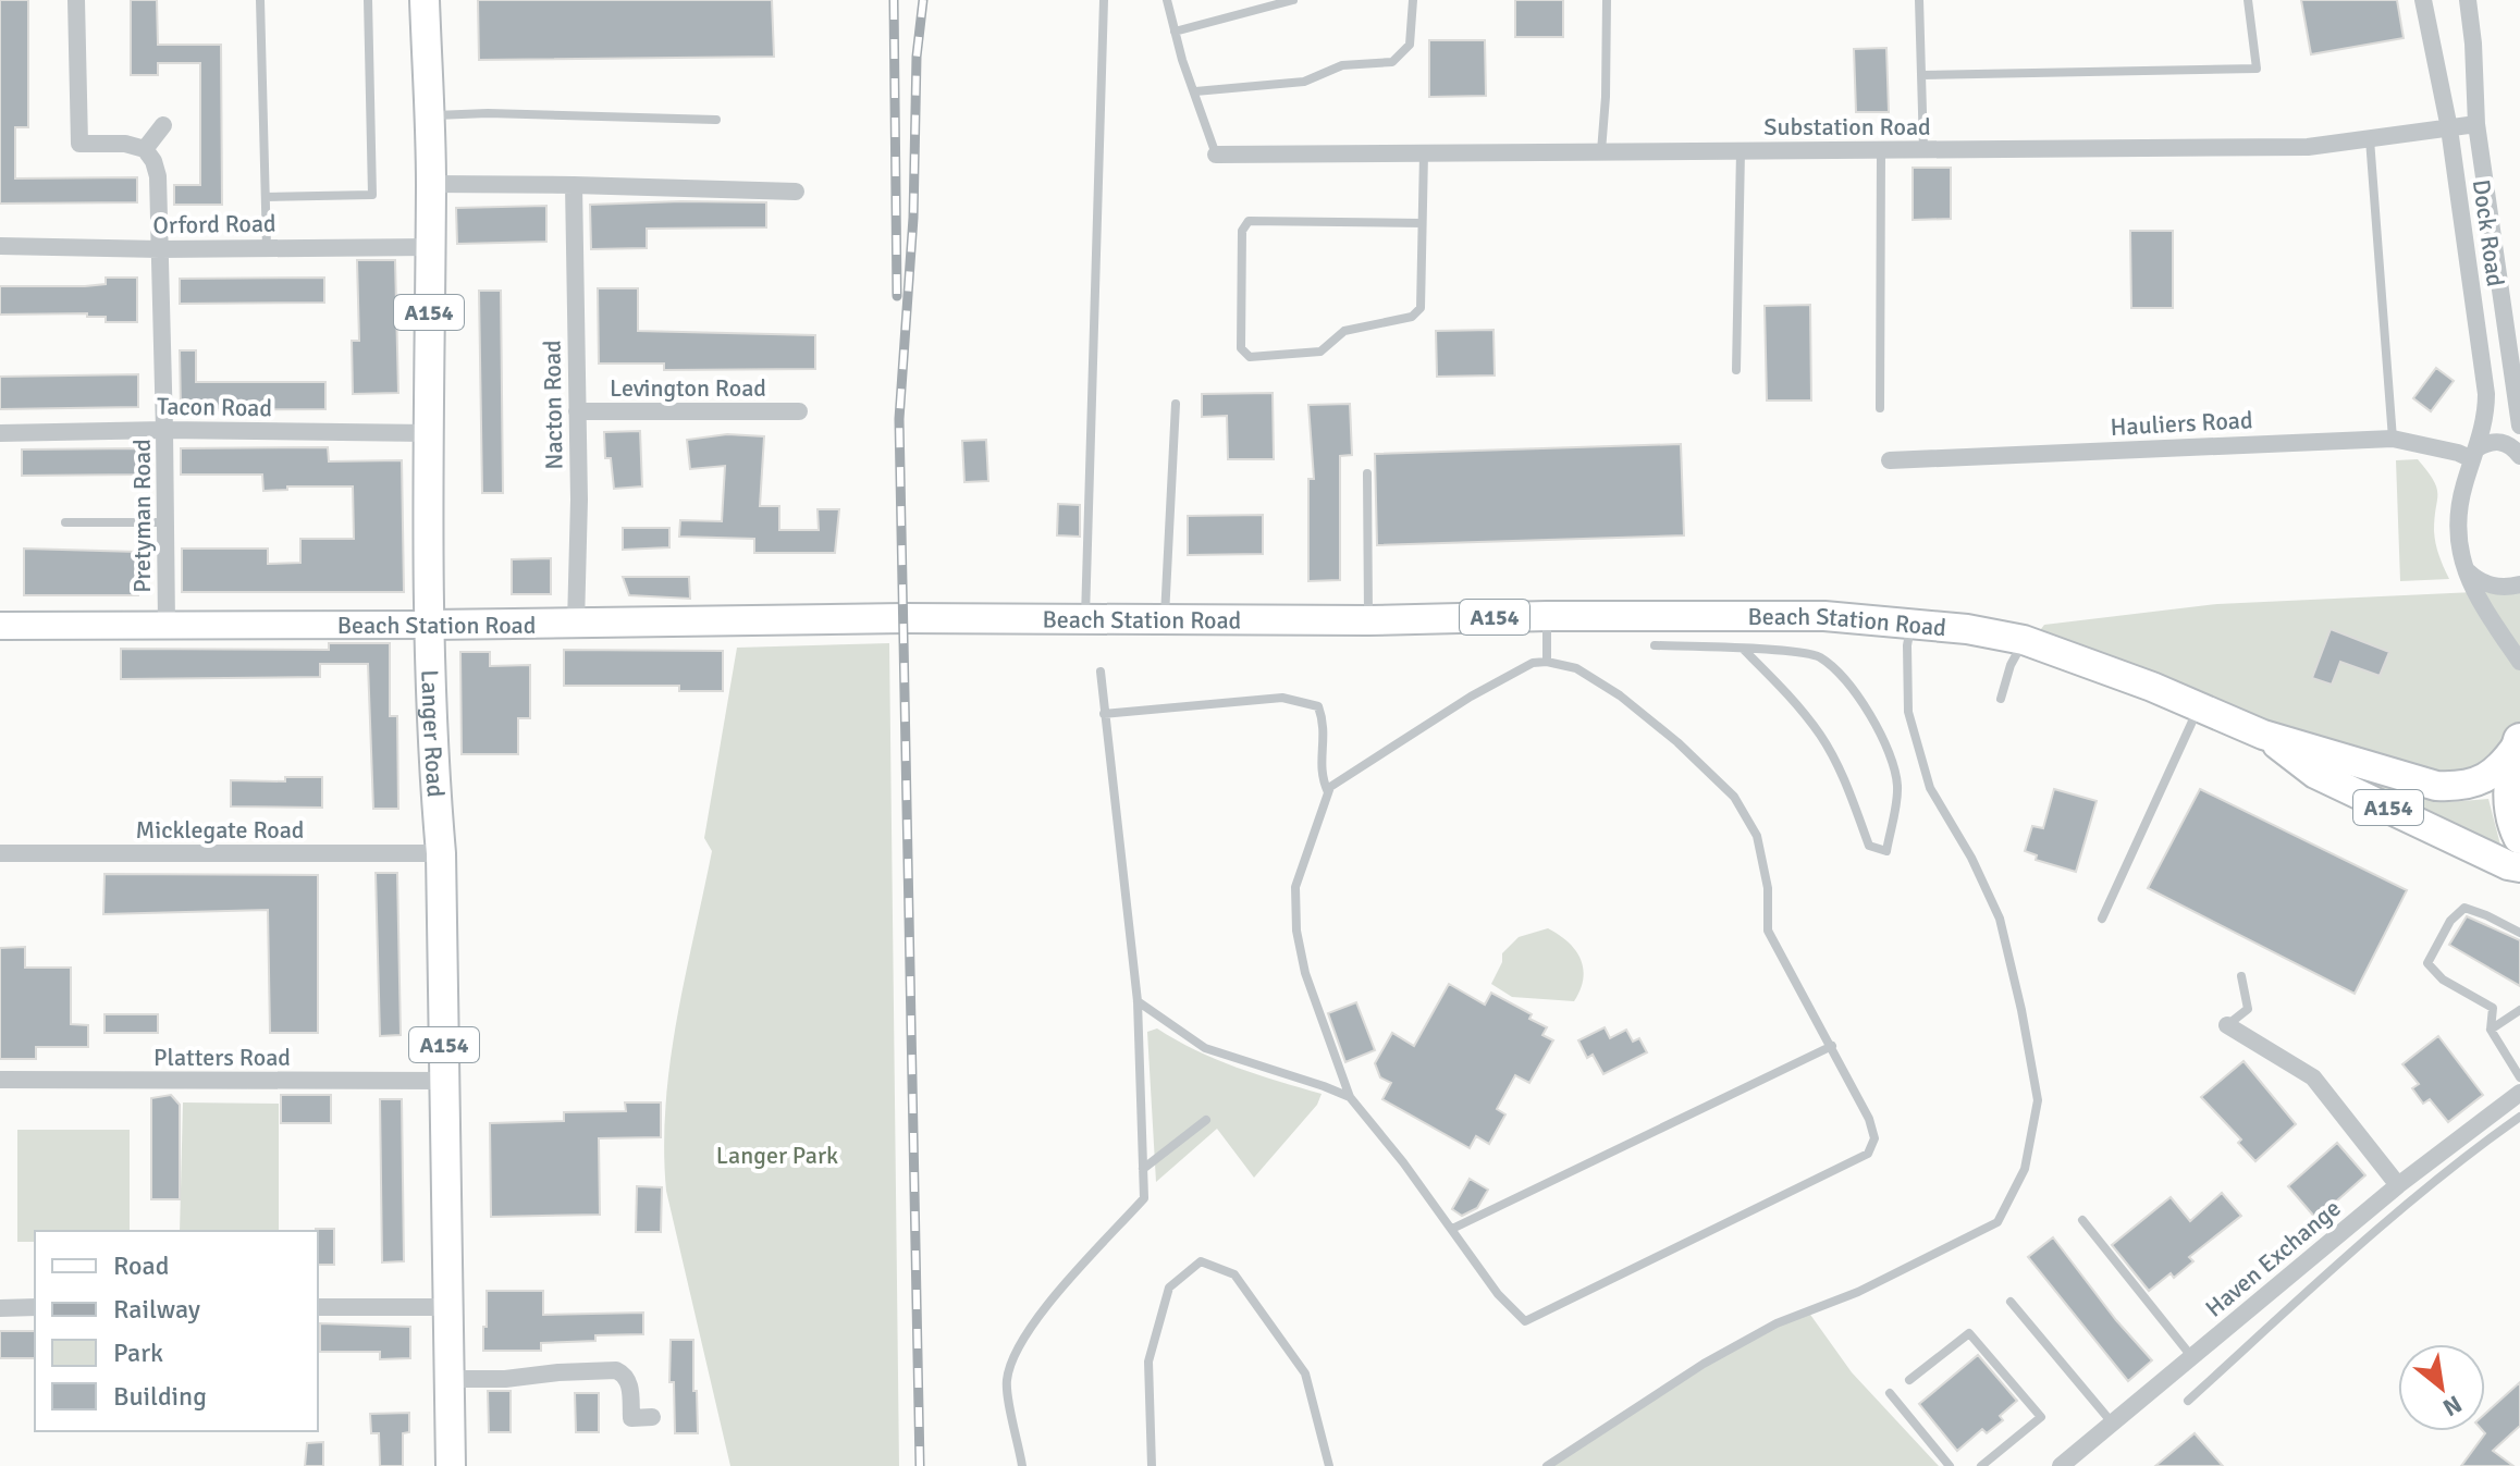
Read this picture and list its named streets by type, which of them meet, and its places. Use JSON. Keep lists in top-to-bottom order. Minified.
{"streets":{"main road":["A154","Beach Station Road","Langer Road"],"street":["Substation Road","Orford Road","Dock Road","Levington Road","Nacton Road","Tacon Road","Hauliers Road","Pretyman Road","Micklegate Road","Platters Road","Haven Exchange"]},"crossings":[["Substation Road","Dock Road"],["Orford Road","Pretyman Road"],["Orford Road","Langer Road"],["Dock Road","Hauliers Road"],["Levington Road","Nacton Road"],["Nacton Road","Beach Station Road"],["Tacon Road","Pretyman Road"],["Tacon Road","Langer Road"],["Pretyman Road","Beach Station Road"],["Beach Station Road","Langer Road"],["Langer Road","Micklegate Road"],["Langer Road","Platters Road"]],"parks":["Langer Park"],"legend":["Road","Railway","Park","Building"],"north":"bottom right"}
